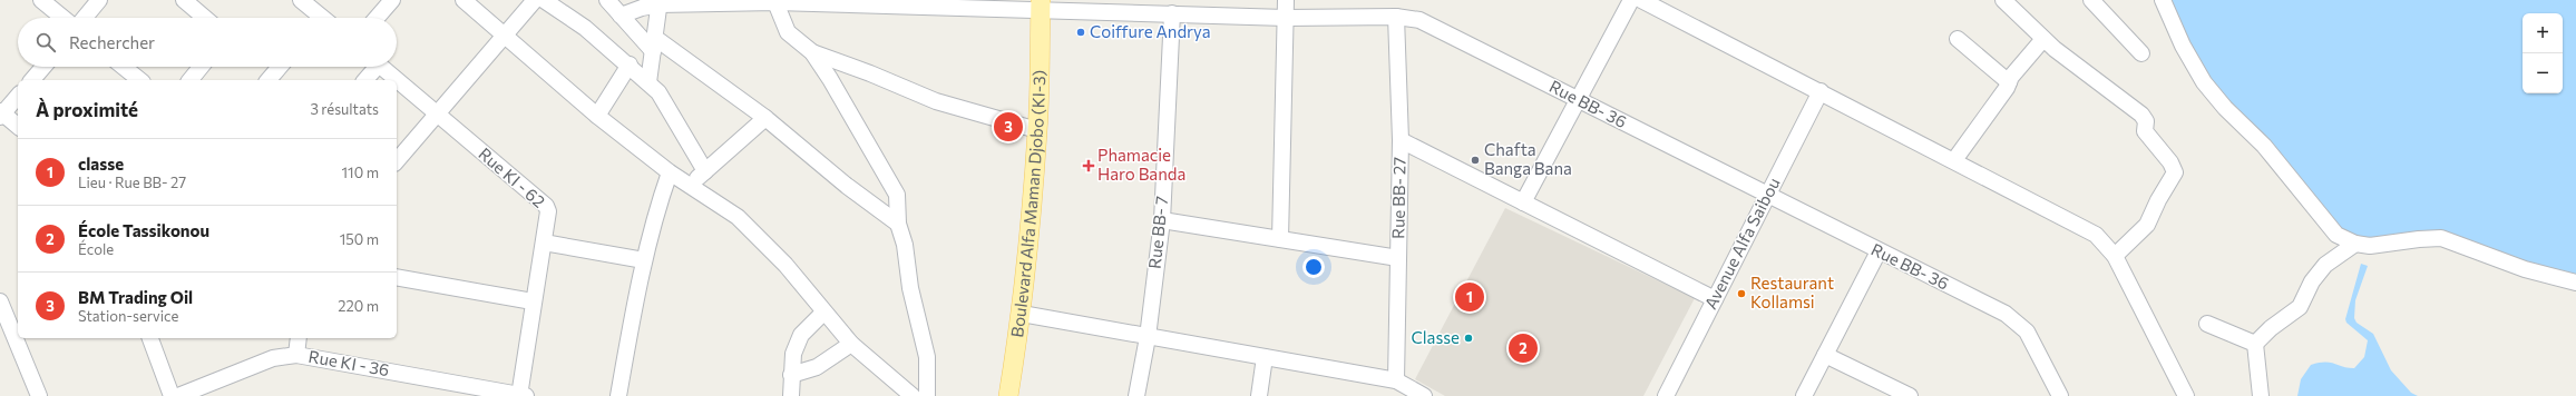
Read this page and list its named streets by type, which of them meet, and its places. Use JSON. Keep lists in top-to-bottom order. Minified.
{"streets":{"main road":["Boulevard Alfa Maman Djobo (KI-3)"],"street":["Rue BB- 36","Rue KI - 62","Rue BB- 27","Rue BB- 7","Avenue Alfa Saibou","Rue KI - 36"]},"crossings":[["Rue BB- 36","Rue BB- 27"],["Rue BB- 36","Boulevard Alfa Maman Djobo (KI-3)"],["Rue BB- 36","Rue BB- 7"],["Rue BB- 36","Avenue Alfa Saibou"],["Rue KI - 62","Rue KI - 36"]],"places":{"other":["Coiffure Andrya","Chafta Banga Bana","Restaurant Kollamsi","Classe"],"health":["Phamacie Haro Banda"]},"page":{"map_buttons":["+","−"],"search":"Rechercher","heading":["À proximité","3 résultats"],"pins":["3","1","2"],"list":[{"mark":"1","name":"classe","note":"Lieu · Rue BB- 27","value":"110 m"},{"mark":"2","name":"École Tassikonou","note":"École","value":"150 m"},{"mark":"3","name":"BM Trading Oil","note":"Station-service","value":"220 m"}]}}
